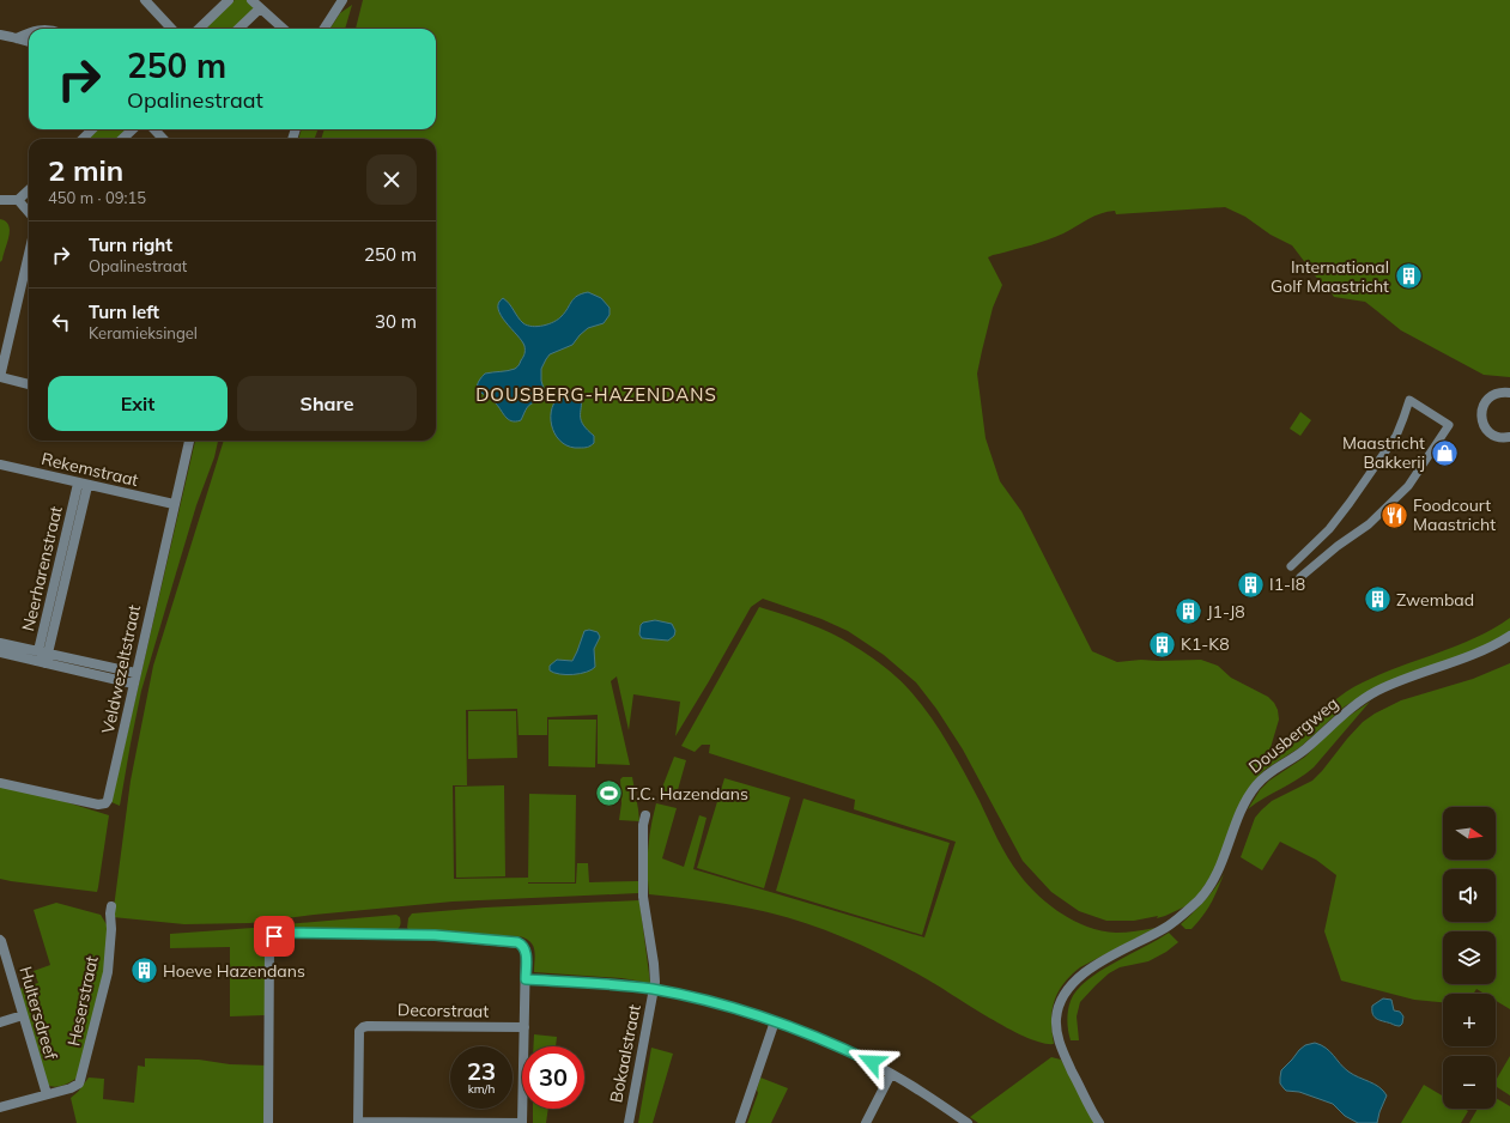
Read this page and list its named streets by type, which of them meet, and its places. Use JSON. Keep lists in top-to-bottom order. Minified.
{"streets":{"street":["Rekemstraat","Neerharenstraat","Veldwezeltstraat","Dousbergweg","Heserstraat","Decorstraat","Hultersdreef","Bokaalstraat"]},"crossings":[["Rekemstraat","Neerharenstraat"],["Rekemstraat","Veldwezeltstraat"],["Heserstraat","Hultersdreef"]],"districts":["DOUSBERG-HAZENDANS"],"places":{"building":["International Golf Maastricht","I1-I8","Zwembad","J1-J8","K1-K8","Hoeve Hazendans"],"shop":["Maastricht Bakkerij"],"restaurant":["Foodcourt Maastricht"],"sports":["T.C. Hazendans"]},"north":"right","page":{"turn":["250 m","Opalinestraat"],"heading":["2 min","450 m · 09:15"],"list":[{"name":"Turn right","note":"Opalinestraat","value":"250 m"},{"name":"Turn left","note":"Keramieksingel","value":"30 m"}],"buttons":["Exit","Share"],"map_buttons":["+","−"],"speed":"23 km/h","limit":"30"}}
